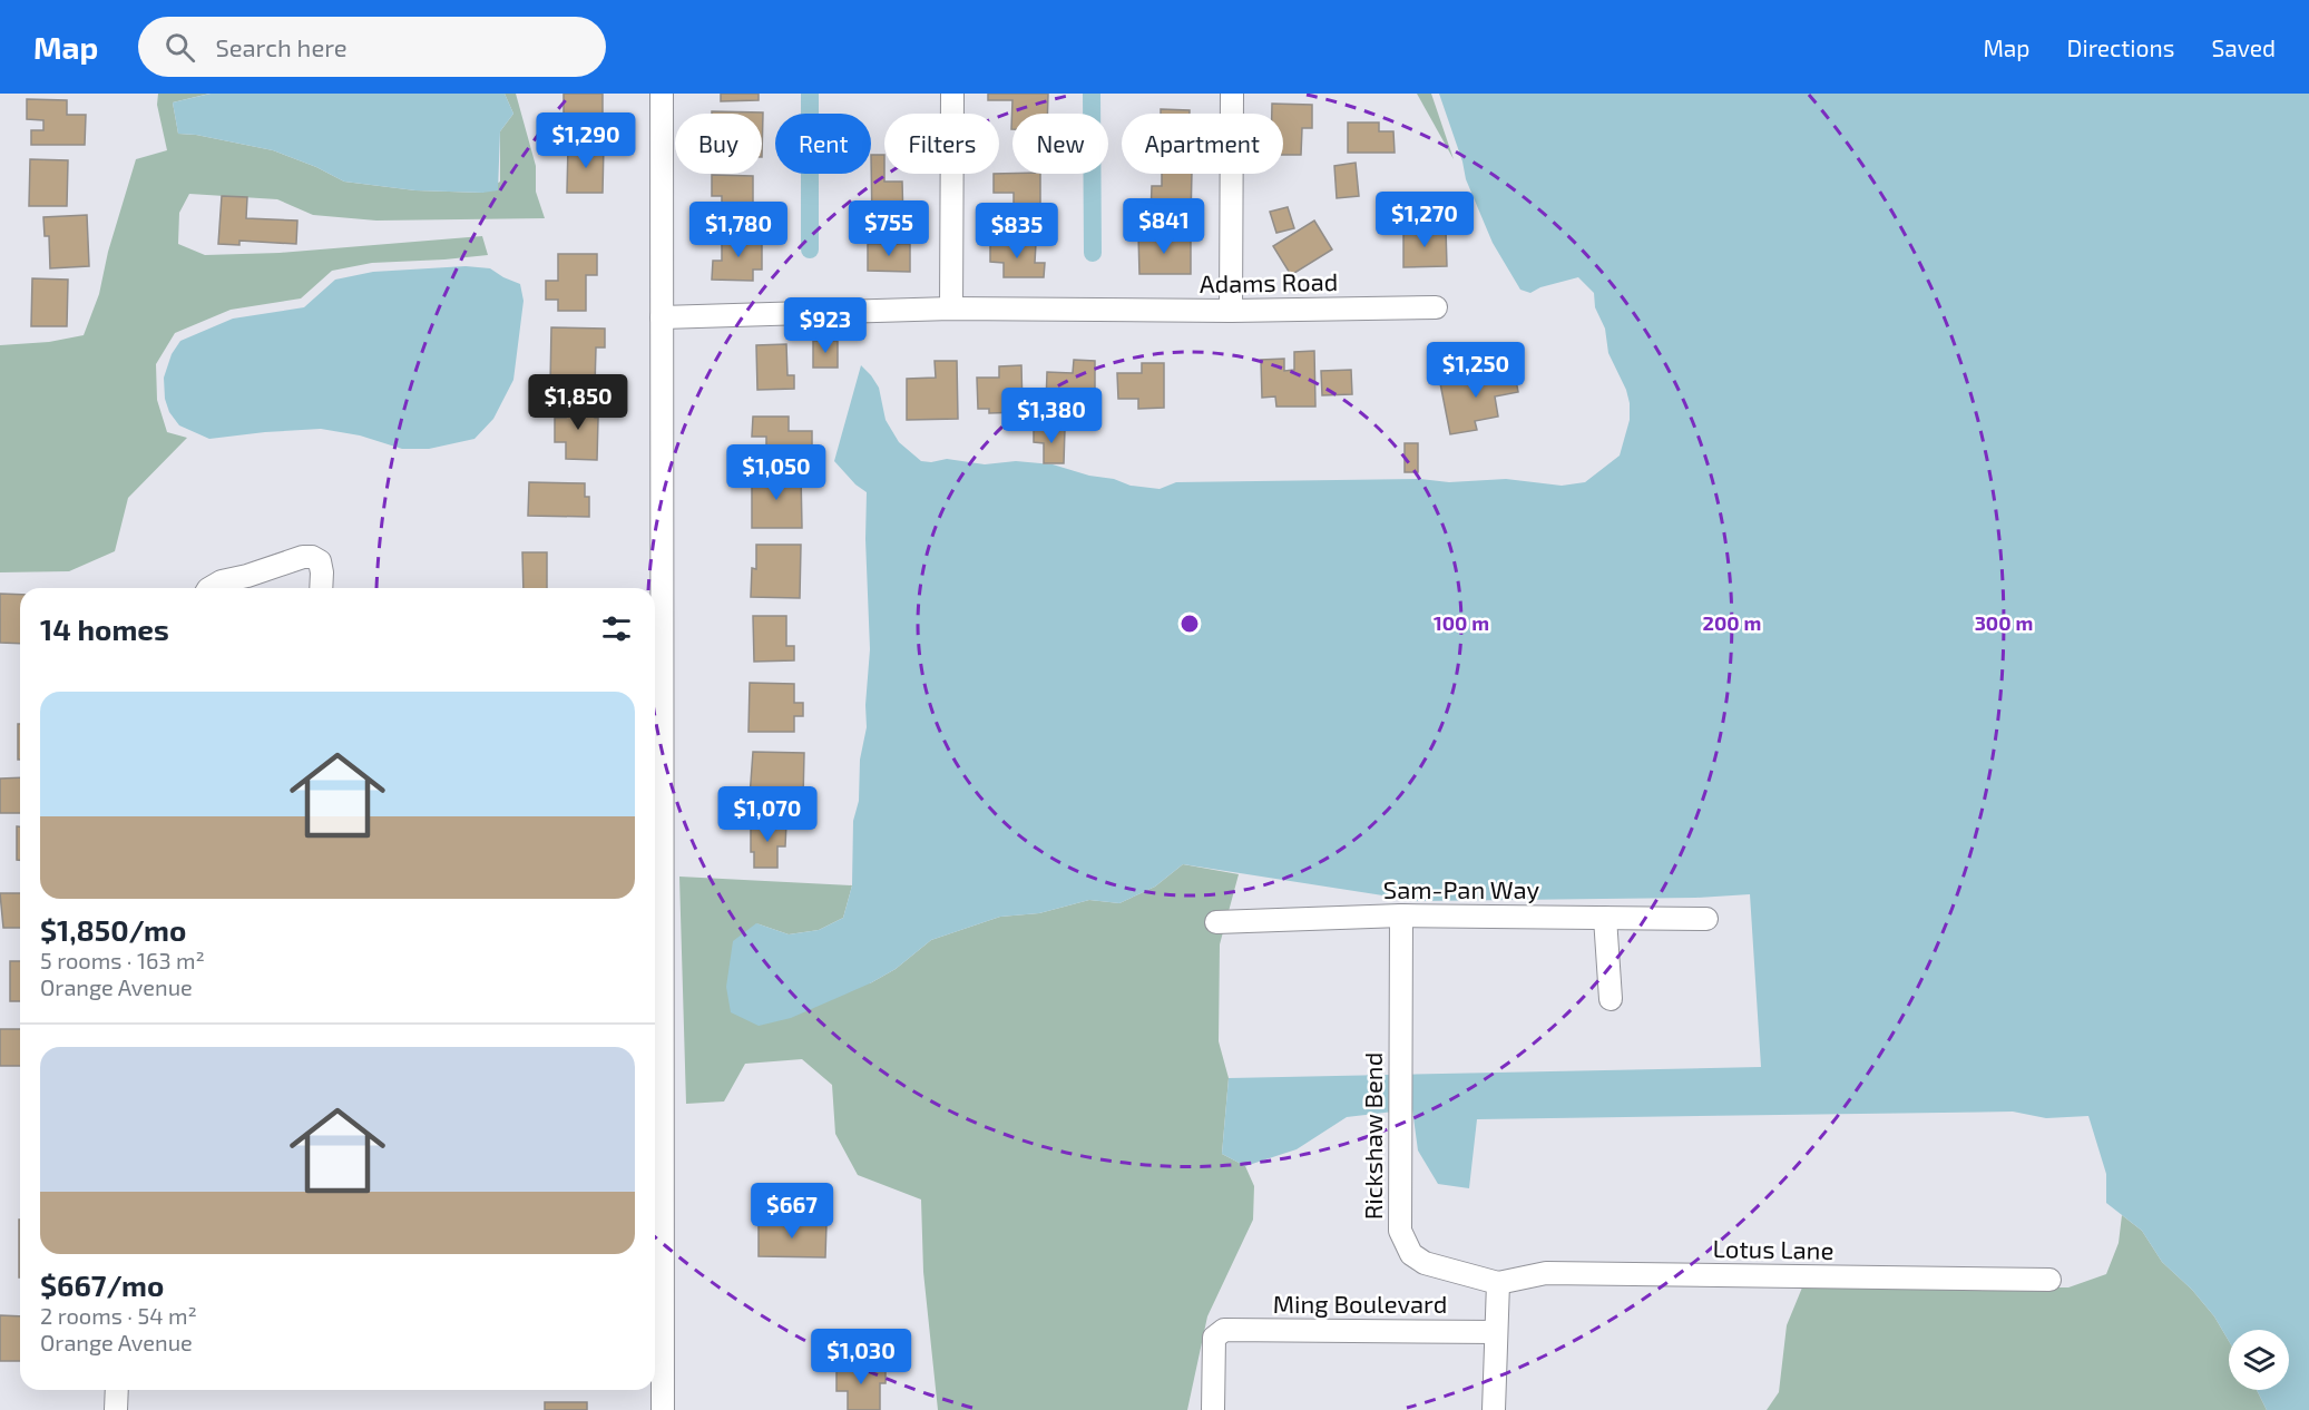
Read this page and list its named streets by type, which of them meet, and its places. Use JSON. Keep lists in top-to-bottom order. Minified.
{"streets":{"street":["Adams Road","Sam-Pan Way","Rickshaw Bend","Lotus Lane","Ming Boulevard"]},"crossings":[["Sam-Pan Way","Rickshaw Bend"],["Rickshaw Bend","Lotus Lane"]],"page":{"header":"Map","search":"Search here","nav":["Map","Directions","Saved"],"price":["$1,290","$1,270","$841","$755","$1,780","$835","$923","$1,250","$1,850","$1,380","$1,050","$1,070","$667","$1,030"],"chip":["Buy","Rent","Filters","New","Apartment"],"heading":"14 homes","list":[{"name":"$1,850/mo","note":"5 rooms · 163 m² · Orange Avenue"},{"name":"$667/mo","note":"2 rooms · 54 m² · Orange Avenue"}]},"rings":["100 m","200 m","300 m"]}
